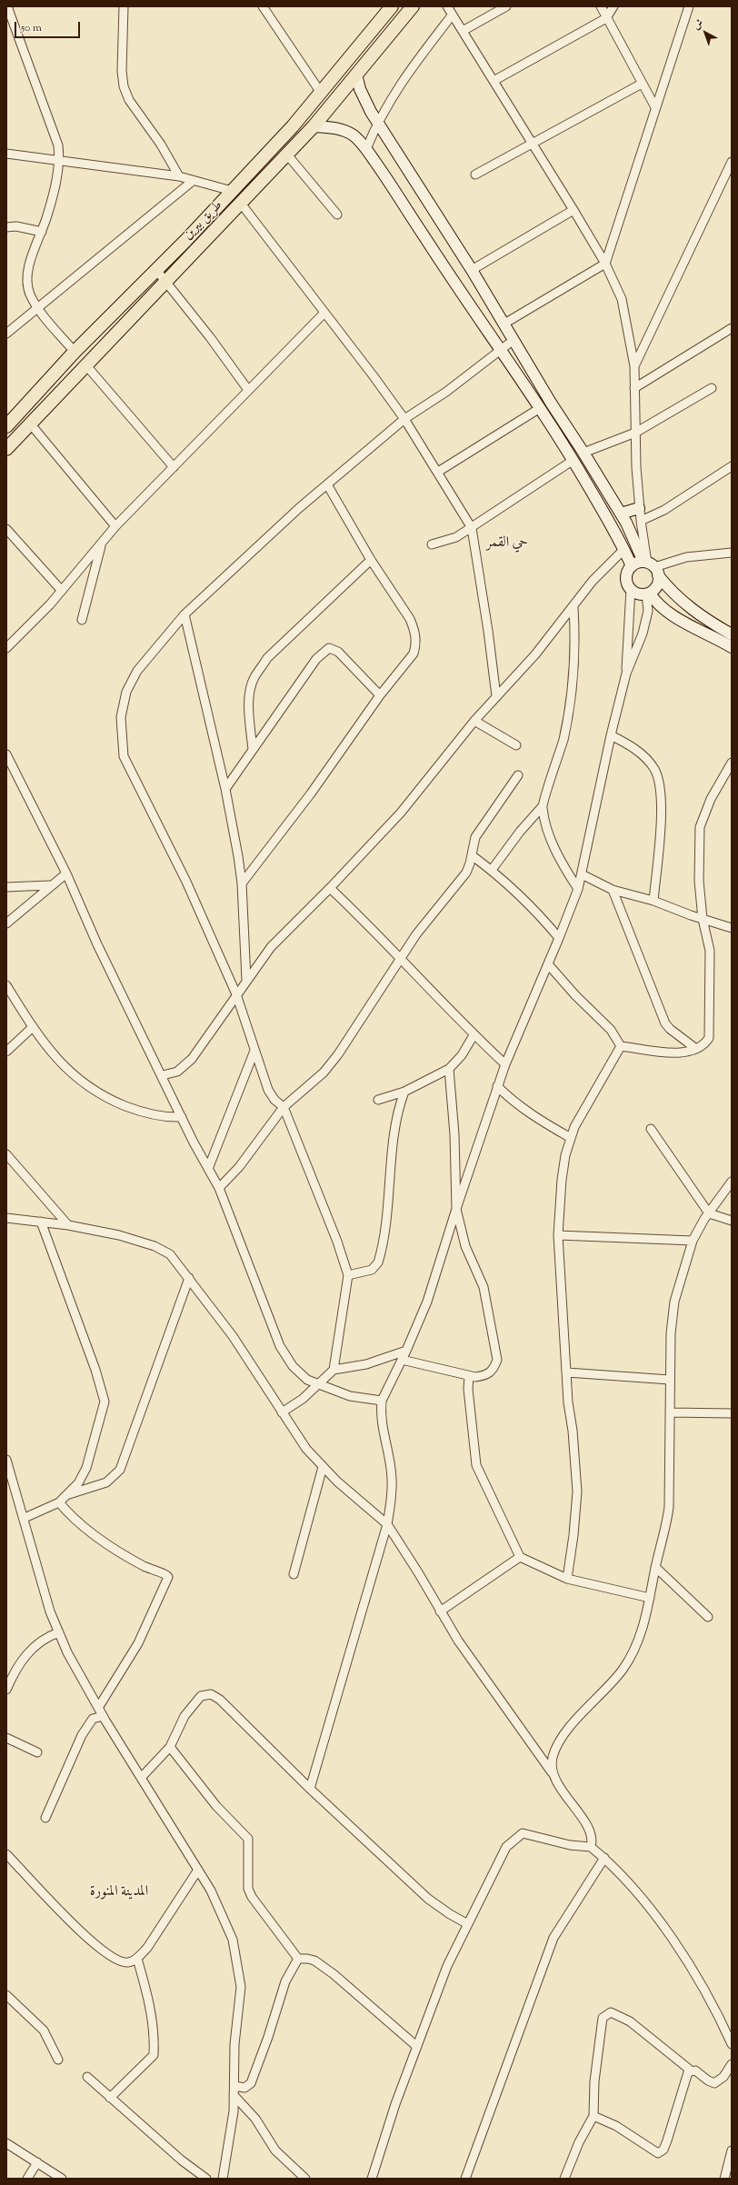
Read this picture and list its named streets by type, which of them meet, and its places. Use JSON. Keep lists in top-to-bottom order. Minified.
{"streets":{"main road":["طريق بيرين"]},"districts":["حي القمر","المدينة المنورة"],"scale_bar":"50 m","north":"top left"}
